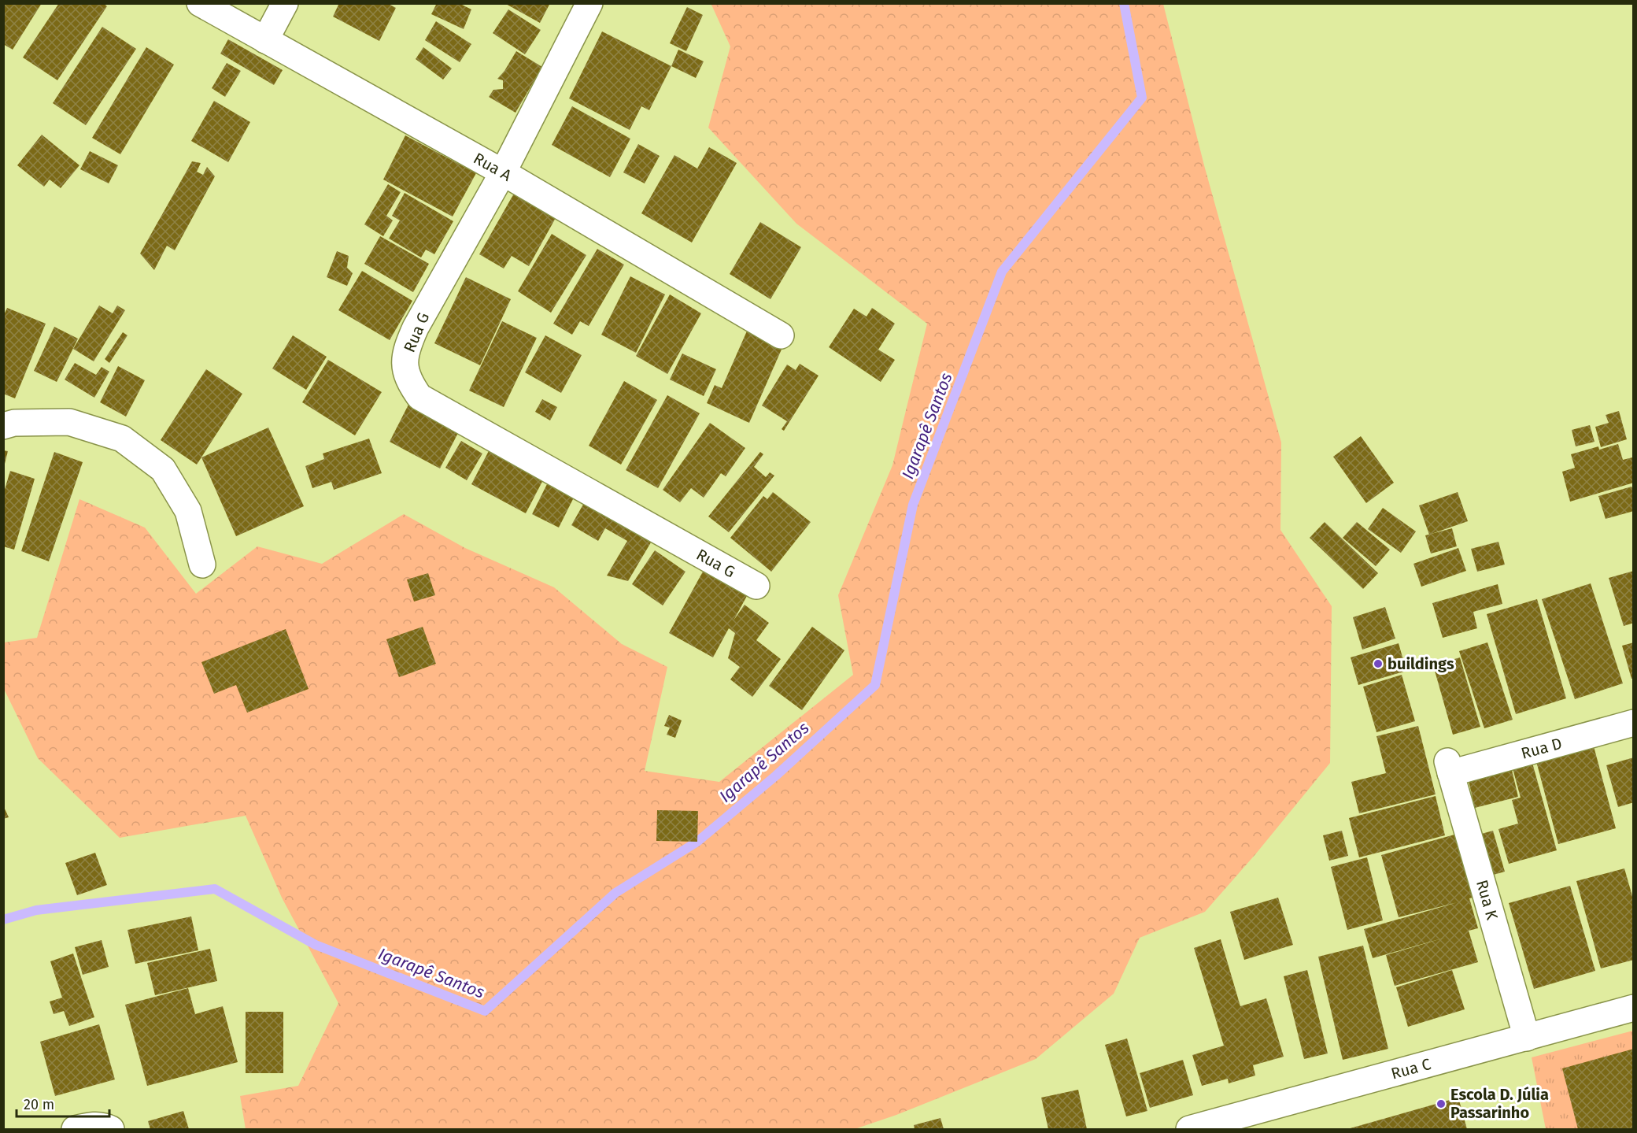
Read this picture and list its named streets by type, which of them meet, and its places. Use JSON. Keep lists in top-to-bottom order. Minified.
{"streets":{"street":["Rua A","Rua G","Rua D","Rua K","Rua C"]},"crossings":[["Rua A","Rua G"],["Rua D","Rua K"],["Rua K","Rua C"]],"water":["Igarapê Santos"],"places":["buildings","Escola D. Júlia Passarinho"],"scale_bar":"20 m"}
